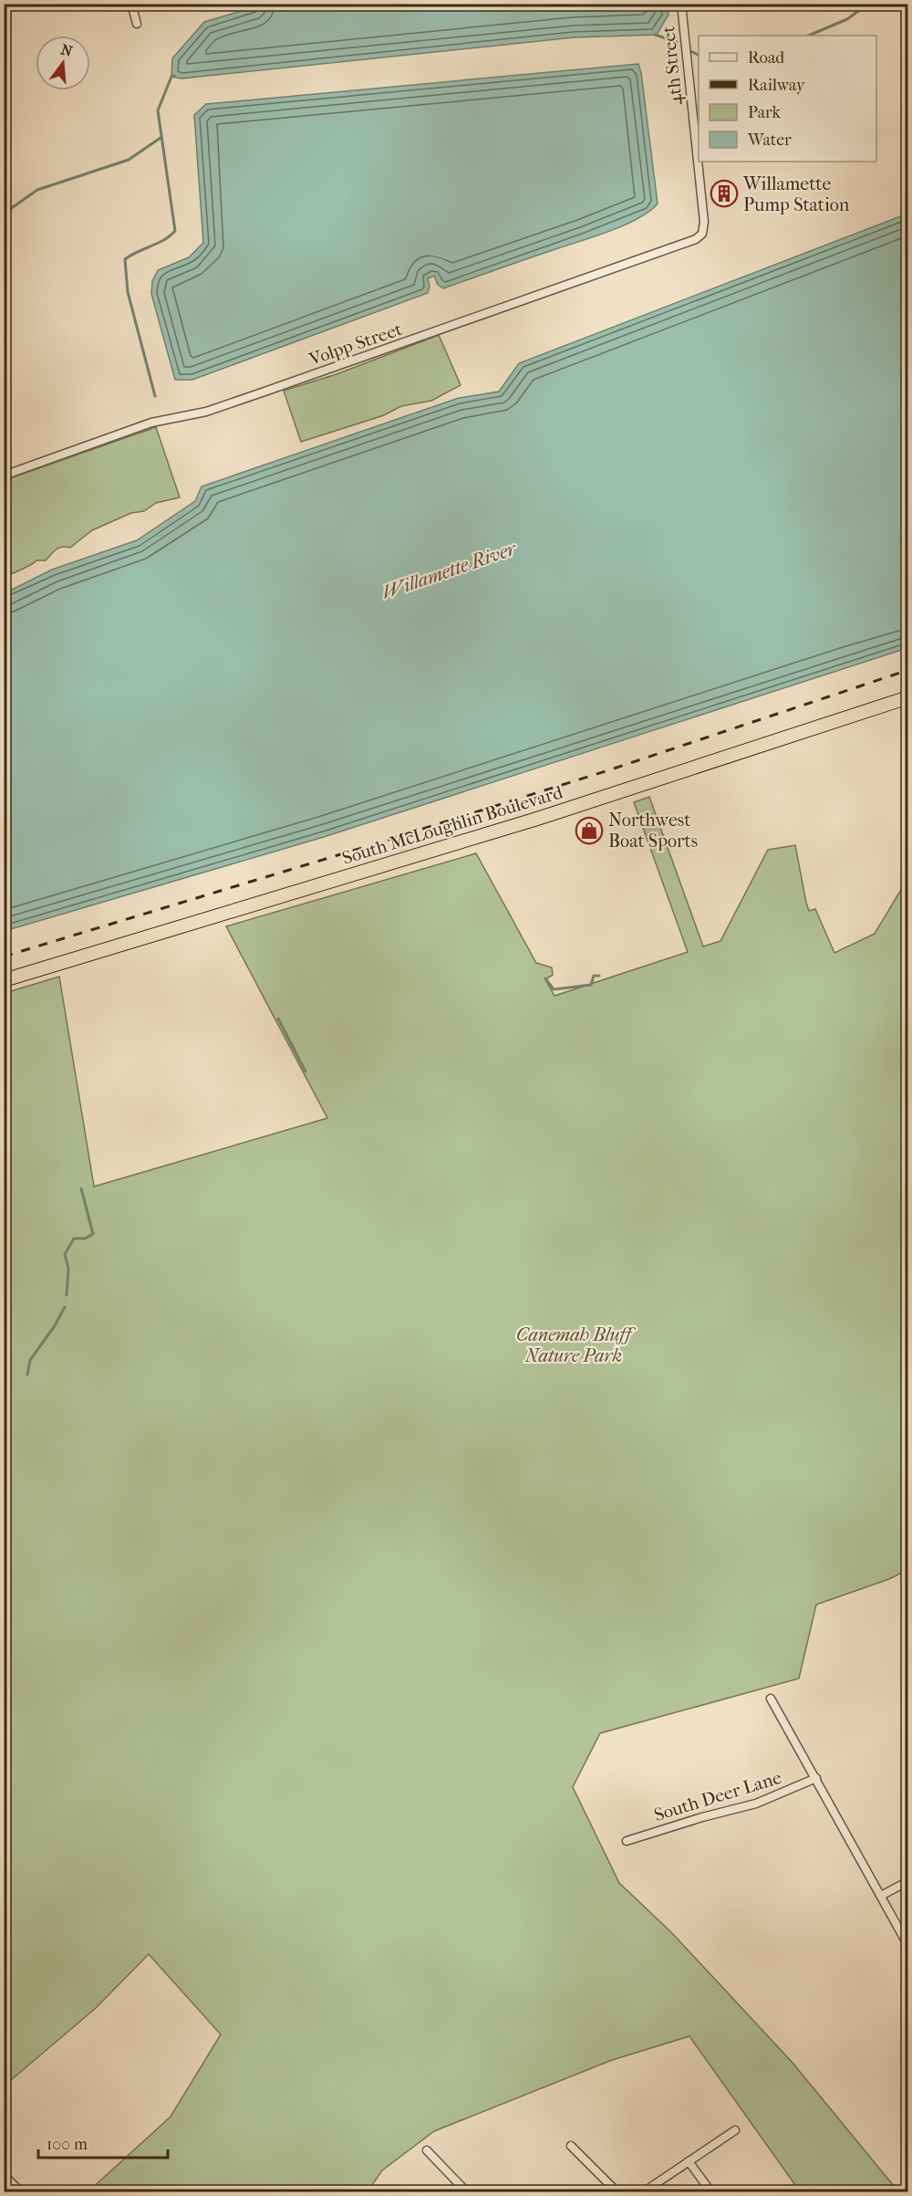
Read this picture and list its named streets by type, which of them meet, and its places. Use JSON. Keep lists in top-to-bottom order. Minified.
{"streets":{"highway":["South McLoughlin Boulevard"],"street":["4th Street","Volpp Street","South Deer Lane"]},"crossings":[["4th Street","Volpp Street"]],"water":["Willamette River"],"parks":["Canemah Bluff Nature Park"],"places":{"building":["Willamette Pump Station"],"shop":["Northwest Boat Sports"]},"legend":["Road","Railway","Park","Water"],"scale_bar":"100 m","north":"top"}
